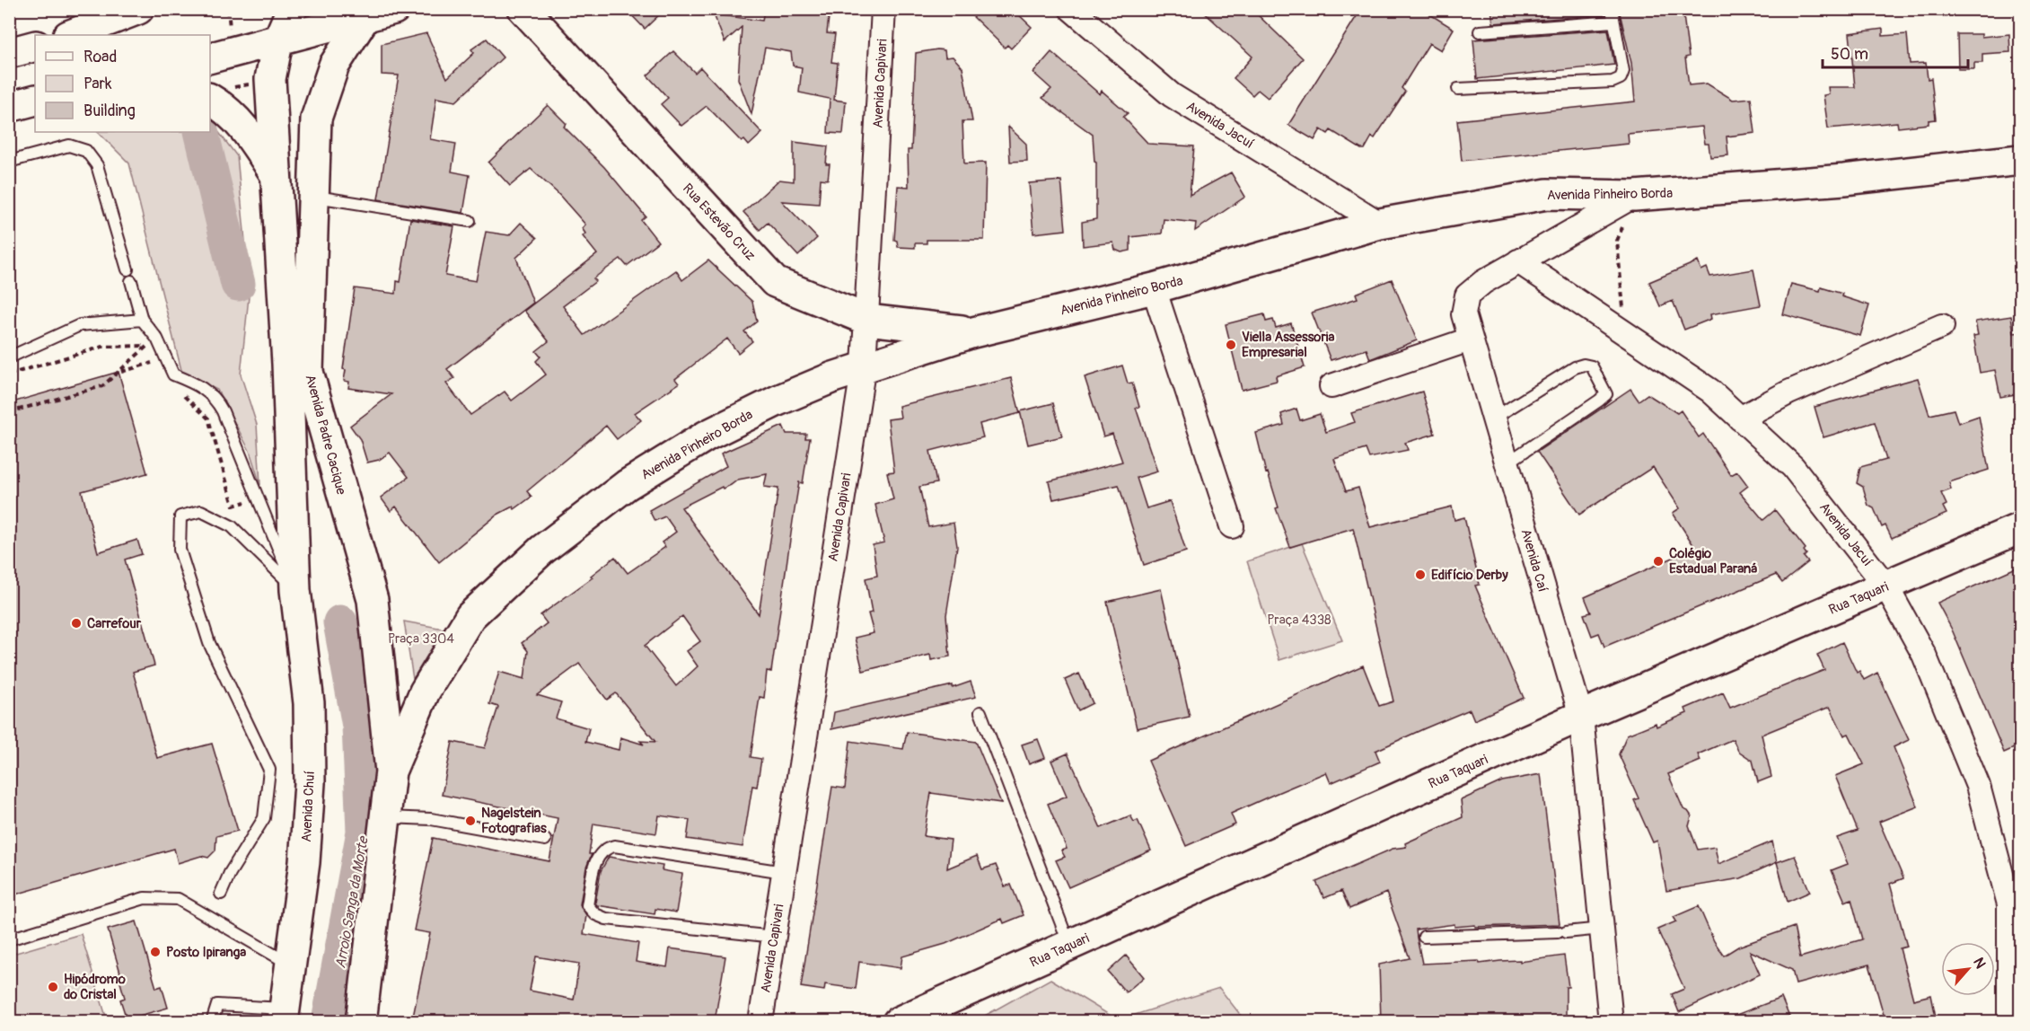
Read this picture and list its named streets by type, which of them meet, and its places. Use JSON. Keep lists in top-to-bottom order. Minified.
{"streets":{"main road":["Avenida Pinheiro Borda","Rua Estevão Cruz","Avenida Padre Cacique","Rua Taquari","Avenida Chuí"],"street":["Avenida Capivari","Avenida Jacuí","Avenida Caí"]},"crossings":[["Avenida Capivari","Avenida Pinheiro Borda"],["Avenida Capivari","Rua Estevão Cruz"],["Avenida Jacuí","Avenida Pinheiro Borda"],["Avenida Jacuí","Avenida Caí"],["Avenida Jacuí","Rua Taquari"],["Avenida Pinheiro Borda","Rua Estevão Cruz"],["Avenida Pinheiro Borda","Avenida Padre Cacique"],["Avenida Pinheiro Borda","Avenida Caí"],["Avenida Padre Cacique","Avenida Chuí"],["Avenida Caí","Rua Taquari"]],"water":["Arroio Sanga da Morte"],"parks":["Praça 4338","Praça 3304"],"places":["Viella Assessoria Empresarial","Colégio Estadual Paraná","Edifício Derby","Carrefour","Nagelstein Fotografias","Posto Ipiranga","Hipódromo do Cristal"],"legend":["Road","Park","Building"],"scale_bar":"50 m","north":"top right"}
